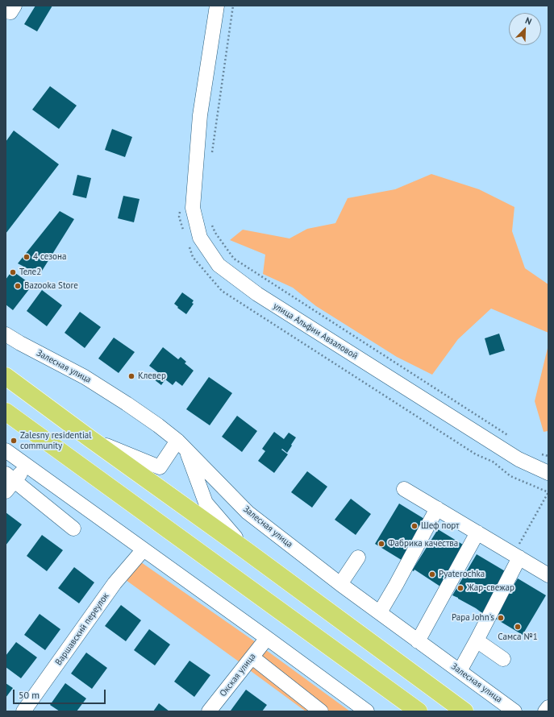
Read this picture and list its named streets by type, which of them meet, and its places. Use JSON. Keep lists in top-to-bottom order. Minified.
{"streets":{"street":["улица Альфии Авзаловой","Залесная улица","Варшавский переулок","Окская улица"]},"places":["4 сезона","Теле2","Bazooka Store","Клевер","Zalesny residential community","Шеф порт","Фабрика качества","Pyaterochka","Жар-свежар","Papa John's","Самса №1"],"scale_bar":"50 m","north":"top right"}
